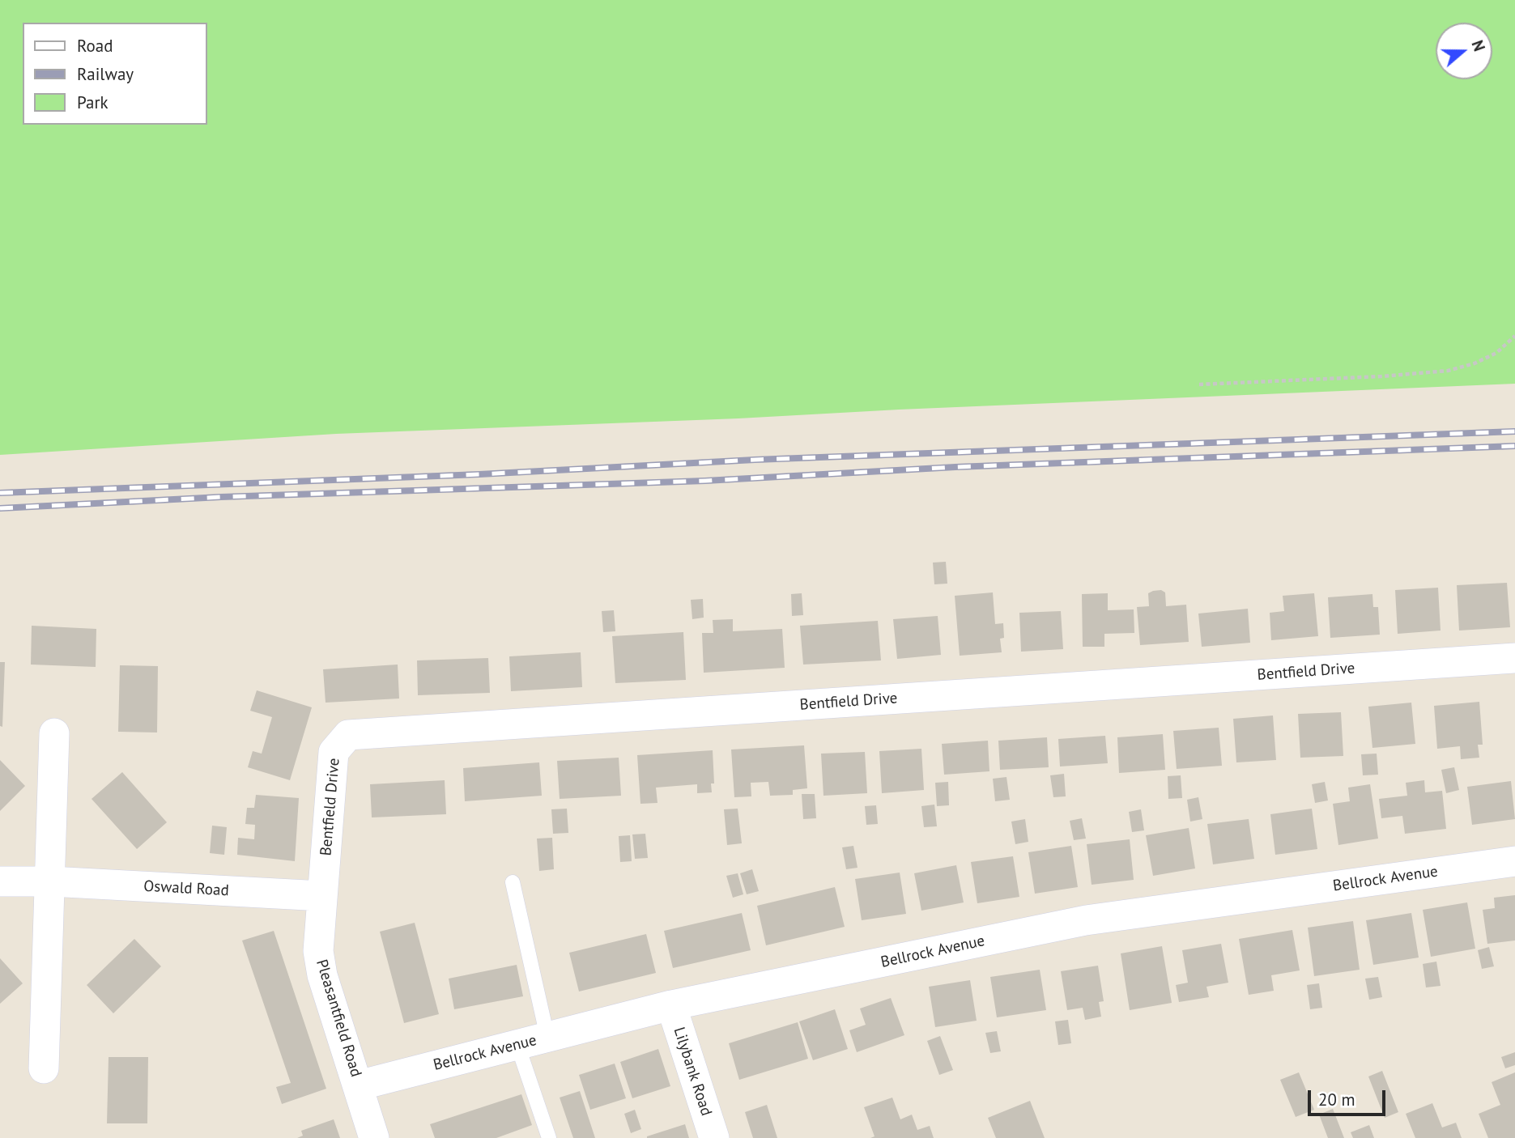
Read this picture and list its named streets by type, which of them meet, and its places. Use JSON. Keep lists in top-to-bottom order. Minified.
{"streets":{"street":["Bentfield Drive","Bellrock Avenue","Oswald Road","Pleasantfield Road","Lilybank Road"]},"crossings":[["Bentfield Drive","Oswald Road"],["Bentfield Drive","Pleasantfield Road"],["Bellrock Avenue","Pleasantfield Road"],["Bellrock Avenue","Lilybank Road"],["Oswald Road","Pleasantfield Road"]],"legend":["Road","Railway","Park"],"scale_bar":"20 m","north":"right"}
